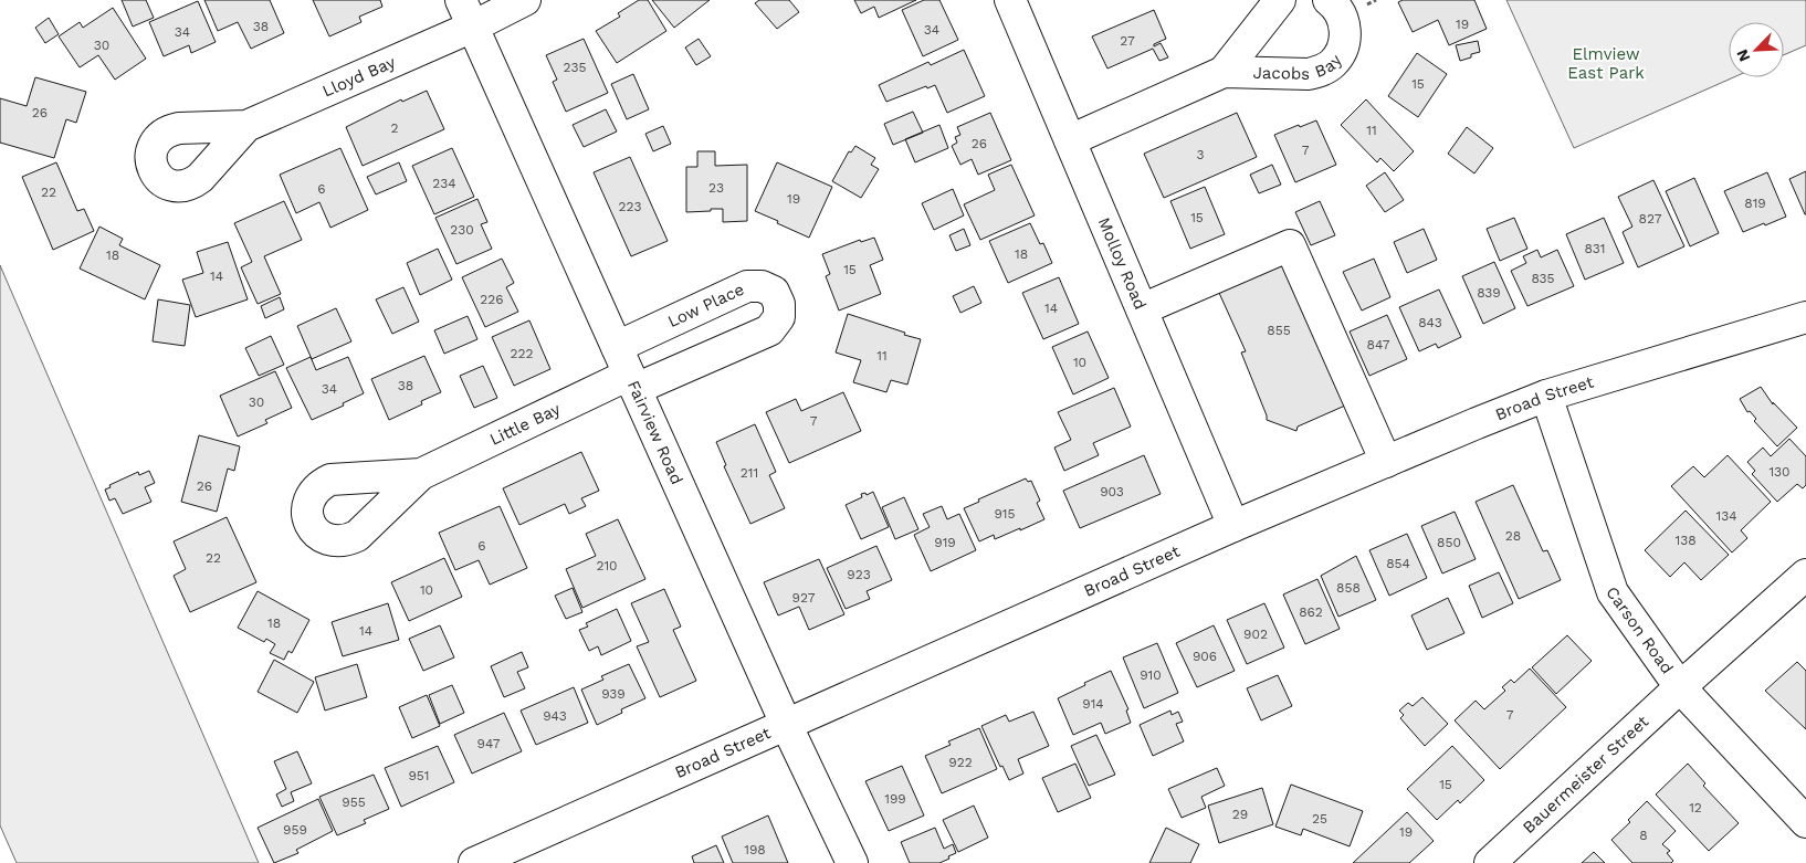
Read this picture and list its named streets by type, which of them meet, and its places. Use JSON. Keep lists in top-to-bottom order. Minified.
{"streets":{"street":["Jacobs Bay","Lloyd Bay","Molloy Road","Low Place","Broad Street","Little Bay","Fairview Road","Carson Road","Bauermeister Street"]},"crossings":[["Jacobs Bay","Molloy Road"],["Lloyd Bay","Fairview Road"],["Molloy Road","Broad Street"],["Low Place","Little Bay"],["Low Place","Fairview Road"],["Broad Street","Fairview Road"],["Broad Street","Carson Road"],["Little Bay","Fairview Road"],["Carson Road","Bauermeister Street"]],"parks":["Elmview East Park"],"house_numbers":["19","38","34","34","27","30","235","15","26","2","11","26","7","3","234","23","6","22","19","819","223","15","827","230","831","18","18","15","14","835","839","226","14","843","855","847","222","11","10","38","34","30","7","130","211","26","903","915","134","28","138","919","850","6","22","854","210","923","858","10","927","862","18","14","902","906","910","939","914","7","943","947","922","951","15","199","955","12","29","25","959","19","8","198"],"north":"bottom left"}
